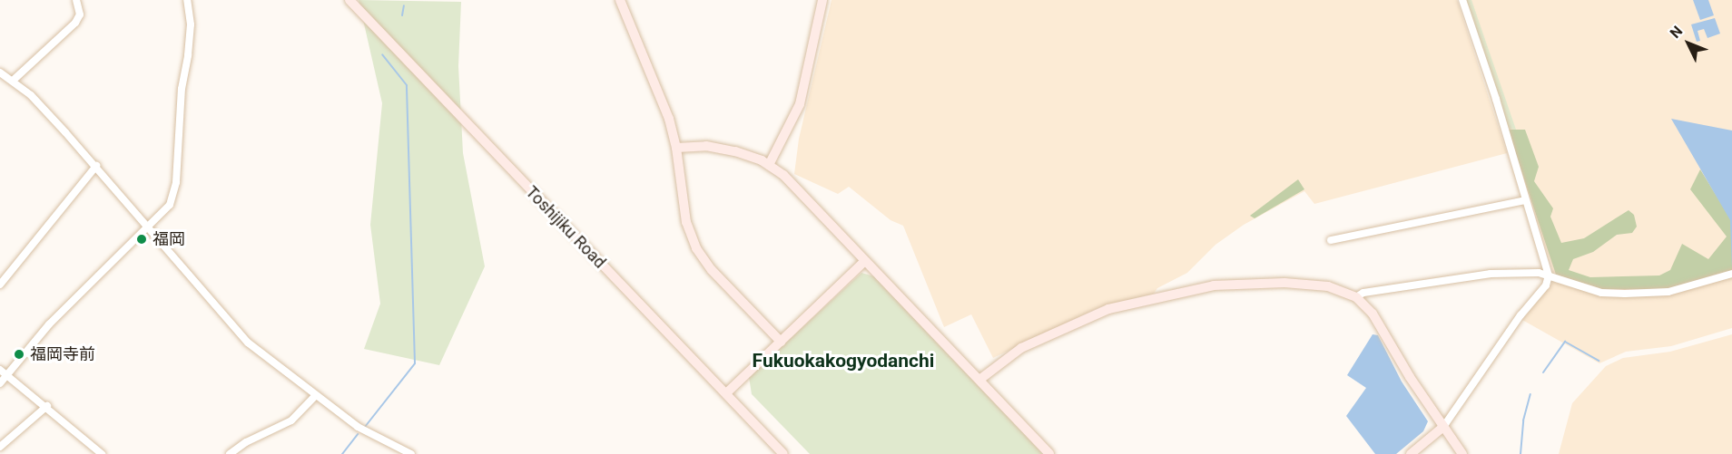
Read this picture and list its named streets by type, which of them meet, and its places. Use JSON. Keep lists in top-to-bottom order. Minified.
{"streets":{"street":["Toshijiku Road"]},"districts":["Fukuokakogyodanchi"],"places":["福岡","福岡寺前"],"north":"top left"}
